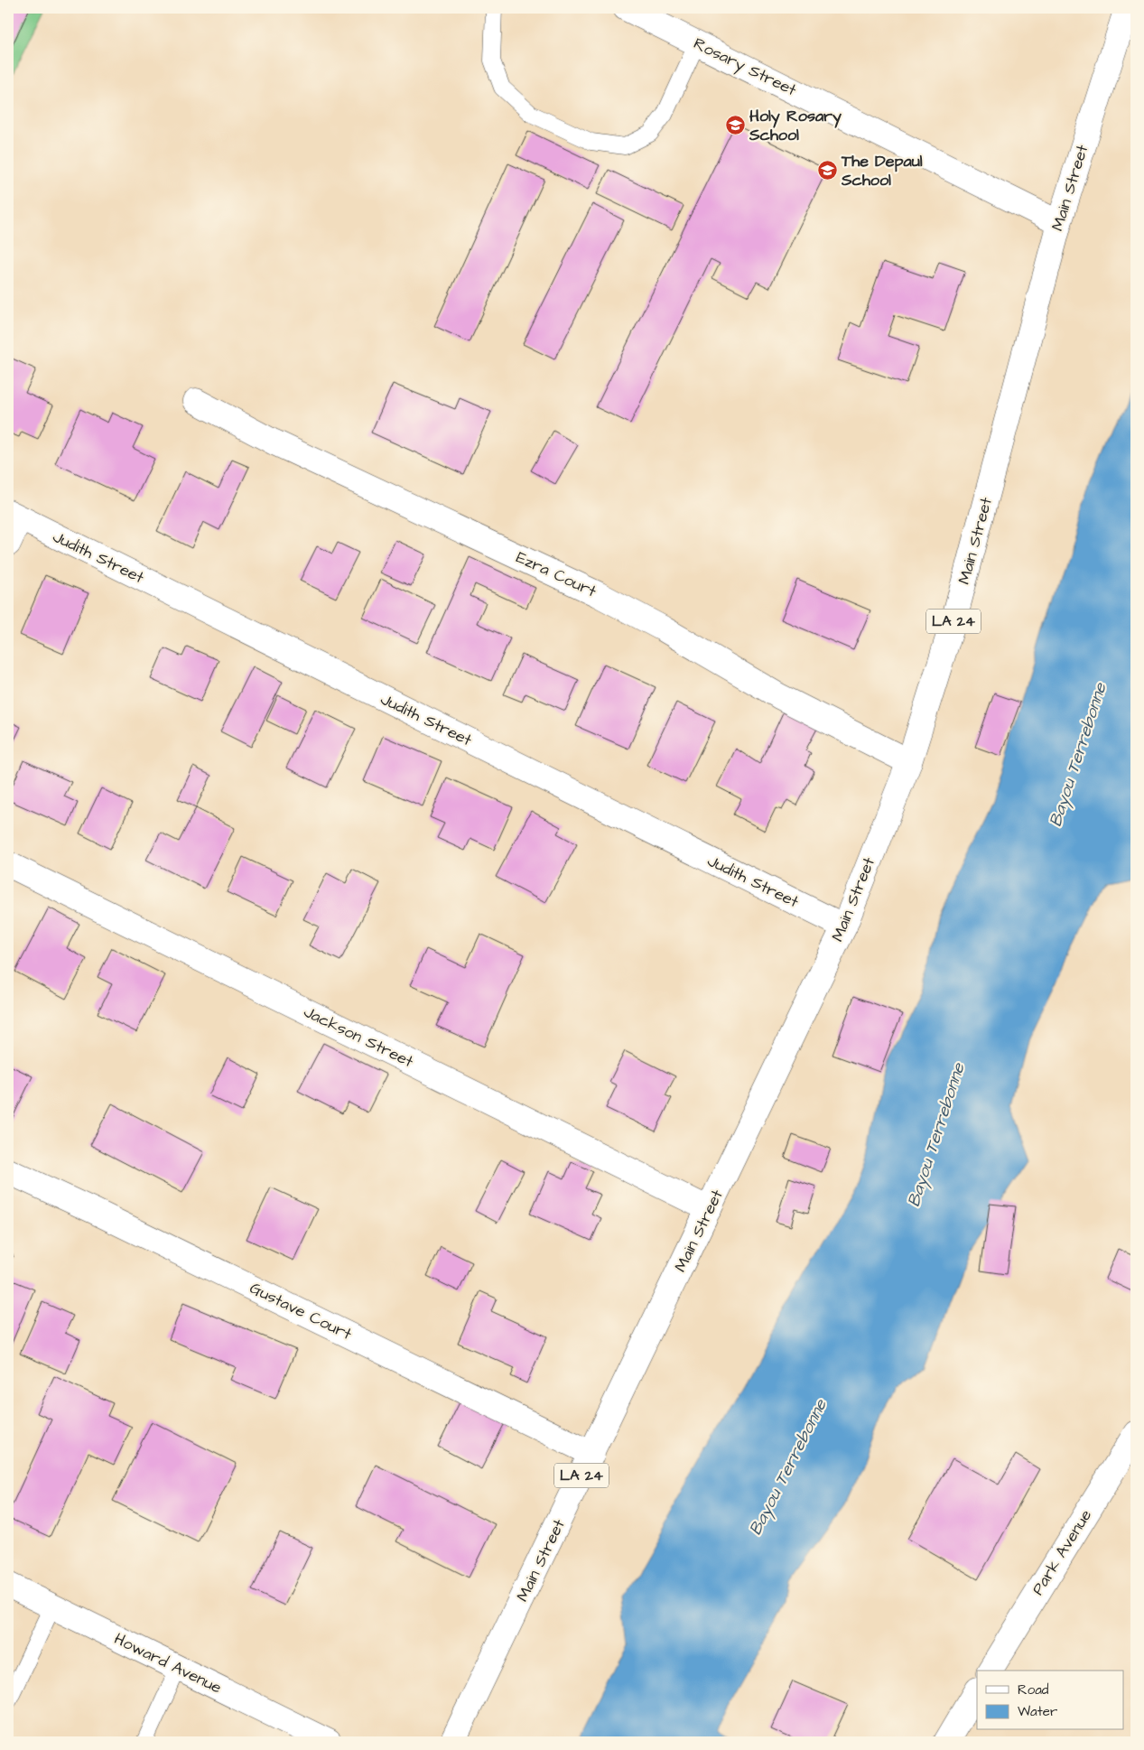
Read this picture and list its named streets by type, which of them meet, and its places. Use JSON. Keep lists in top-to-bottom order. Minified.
{"streets":{"street":["Rosary Street","Main Street","Judith Street","Ezra Court","LA 24","Jackson Street","Gustave Court","Park Avenue","Howard Avenue"]},"crossings":[["Rosary Street","Main Street"],["Main Street","Judith Street"],["Main Street","Ezra Court"],["Main Street","Jackson Street"],["Main Street","Gustave Court"]],"water":["Bayou Terrebonne"],"places":{"school or university":["Holy Rosary School","The Depaul School"]},"legend":["Road","Water"]}
